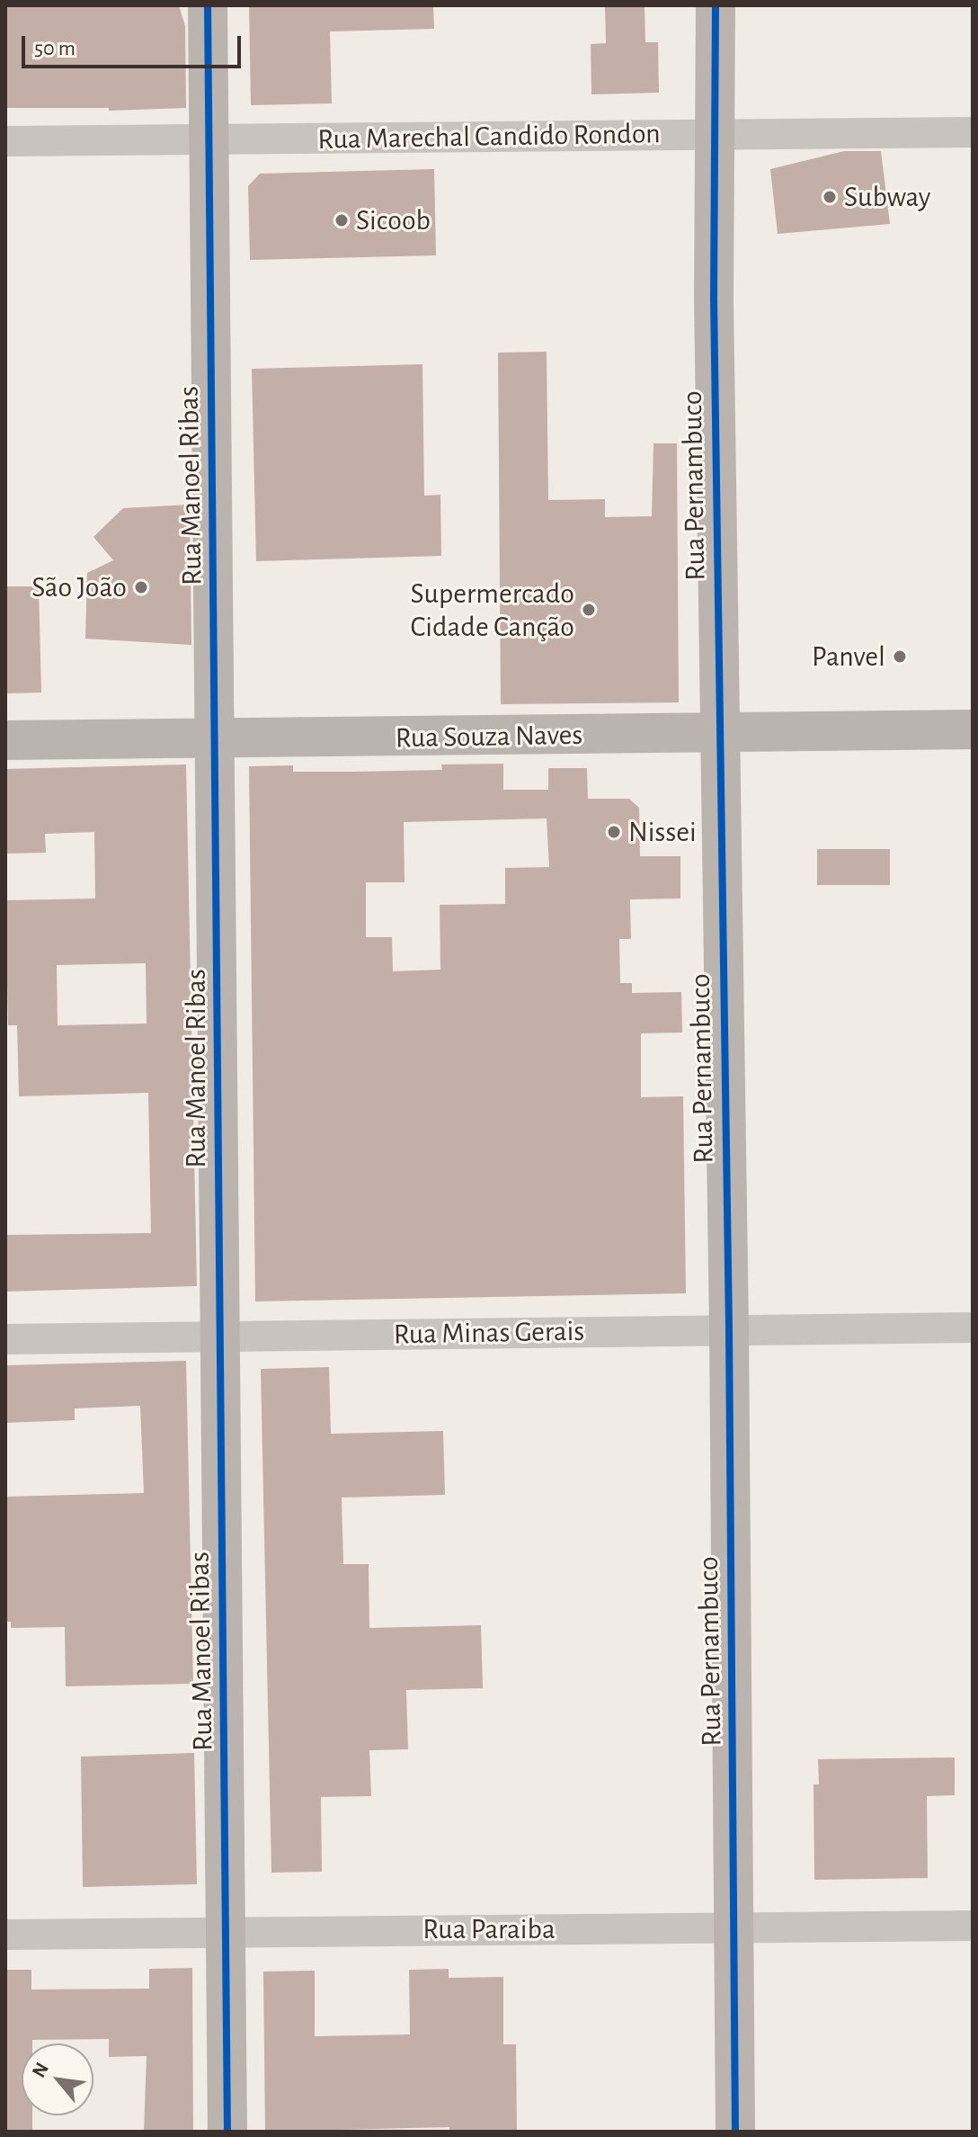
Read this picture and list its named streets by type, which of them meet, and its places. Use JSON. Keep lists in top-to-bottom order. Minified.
{"streets":{"street":["Rua Marechal Candido Rondon","Rua Manoel Ribas","Rua Pernambuco","Rua Souza Naves","Rua Minas Gerais","Rua Paraiba"]},"crossings":[["Rua Marechal Candido Rondon","Rua Manoel Ribas"],["Rua Marechal Candido Rondon","Rua Pernambuco"],["Rua Manoel Ribas","Rua Souza Naves"],["Rua Manoel Ribas","Rua Minas Gerais"],["Rua Manoel Ribas","Rua Paraiba"],["Rua Pernambuco","Rua Souza Naves"],["Rua Pernambuco","Rua Minas Gerais"],["Rua Pernambuco","Rua Paraiba"]],"places":["Subway","Sicoob","São João","Supermercado Cidade Canção","Panvel","Nissei"],"scale_bar":"50 m","north":"top left"}
